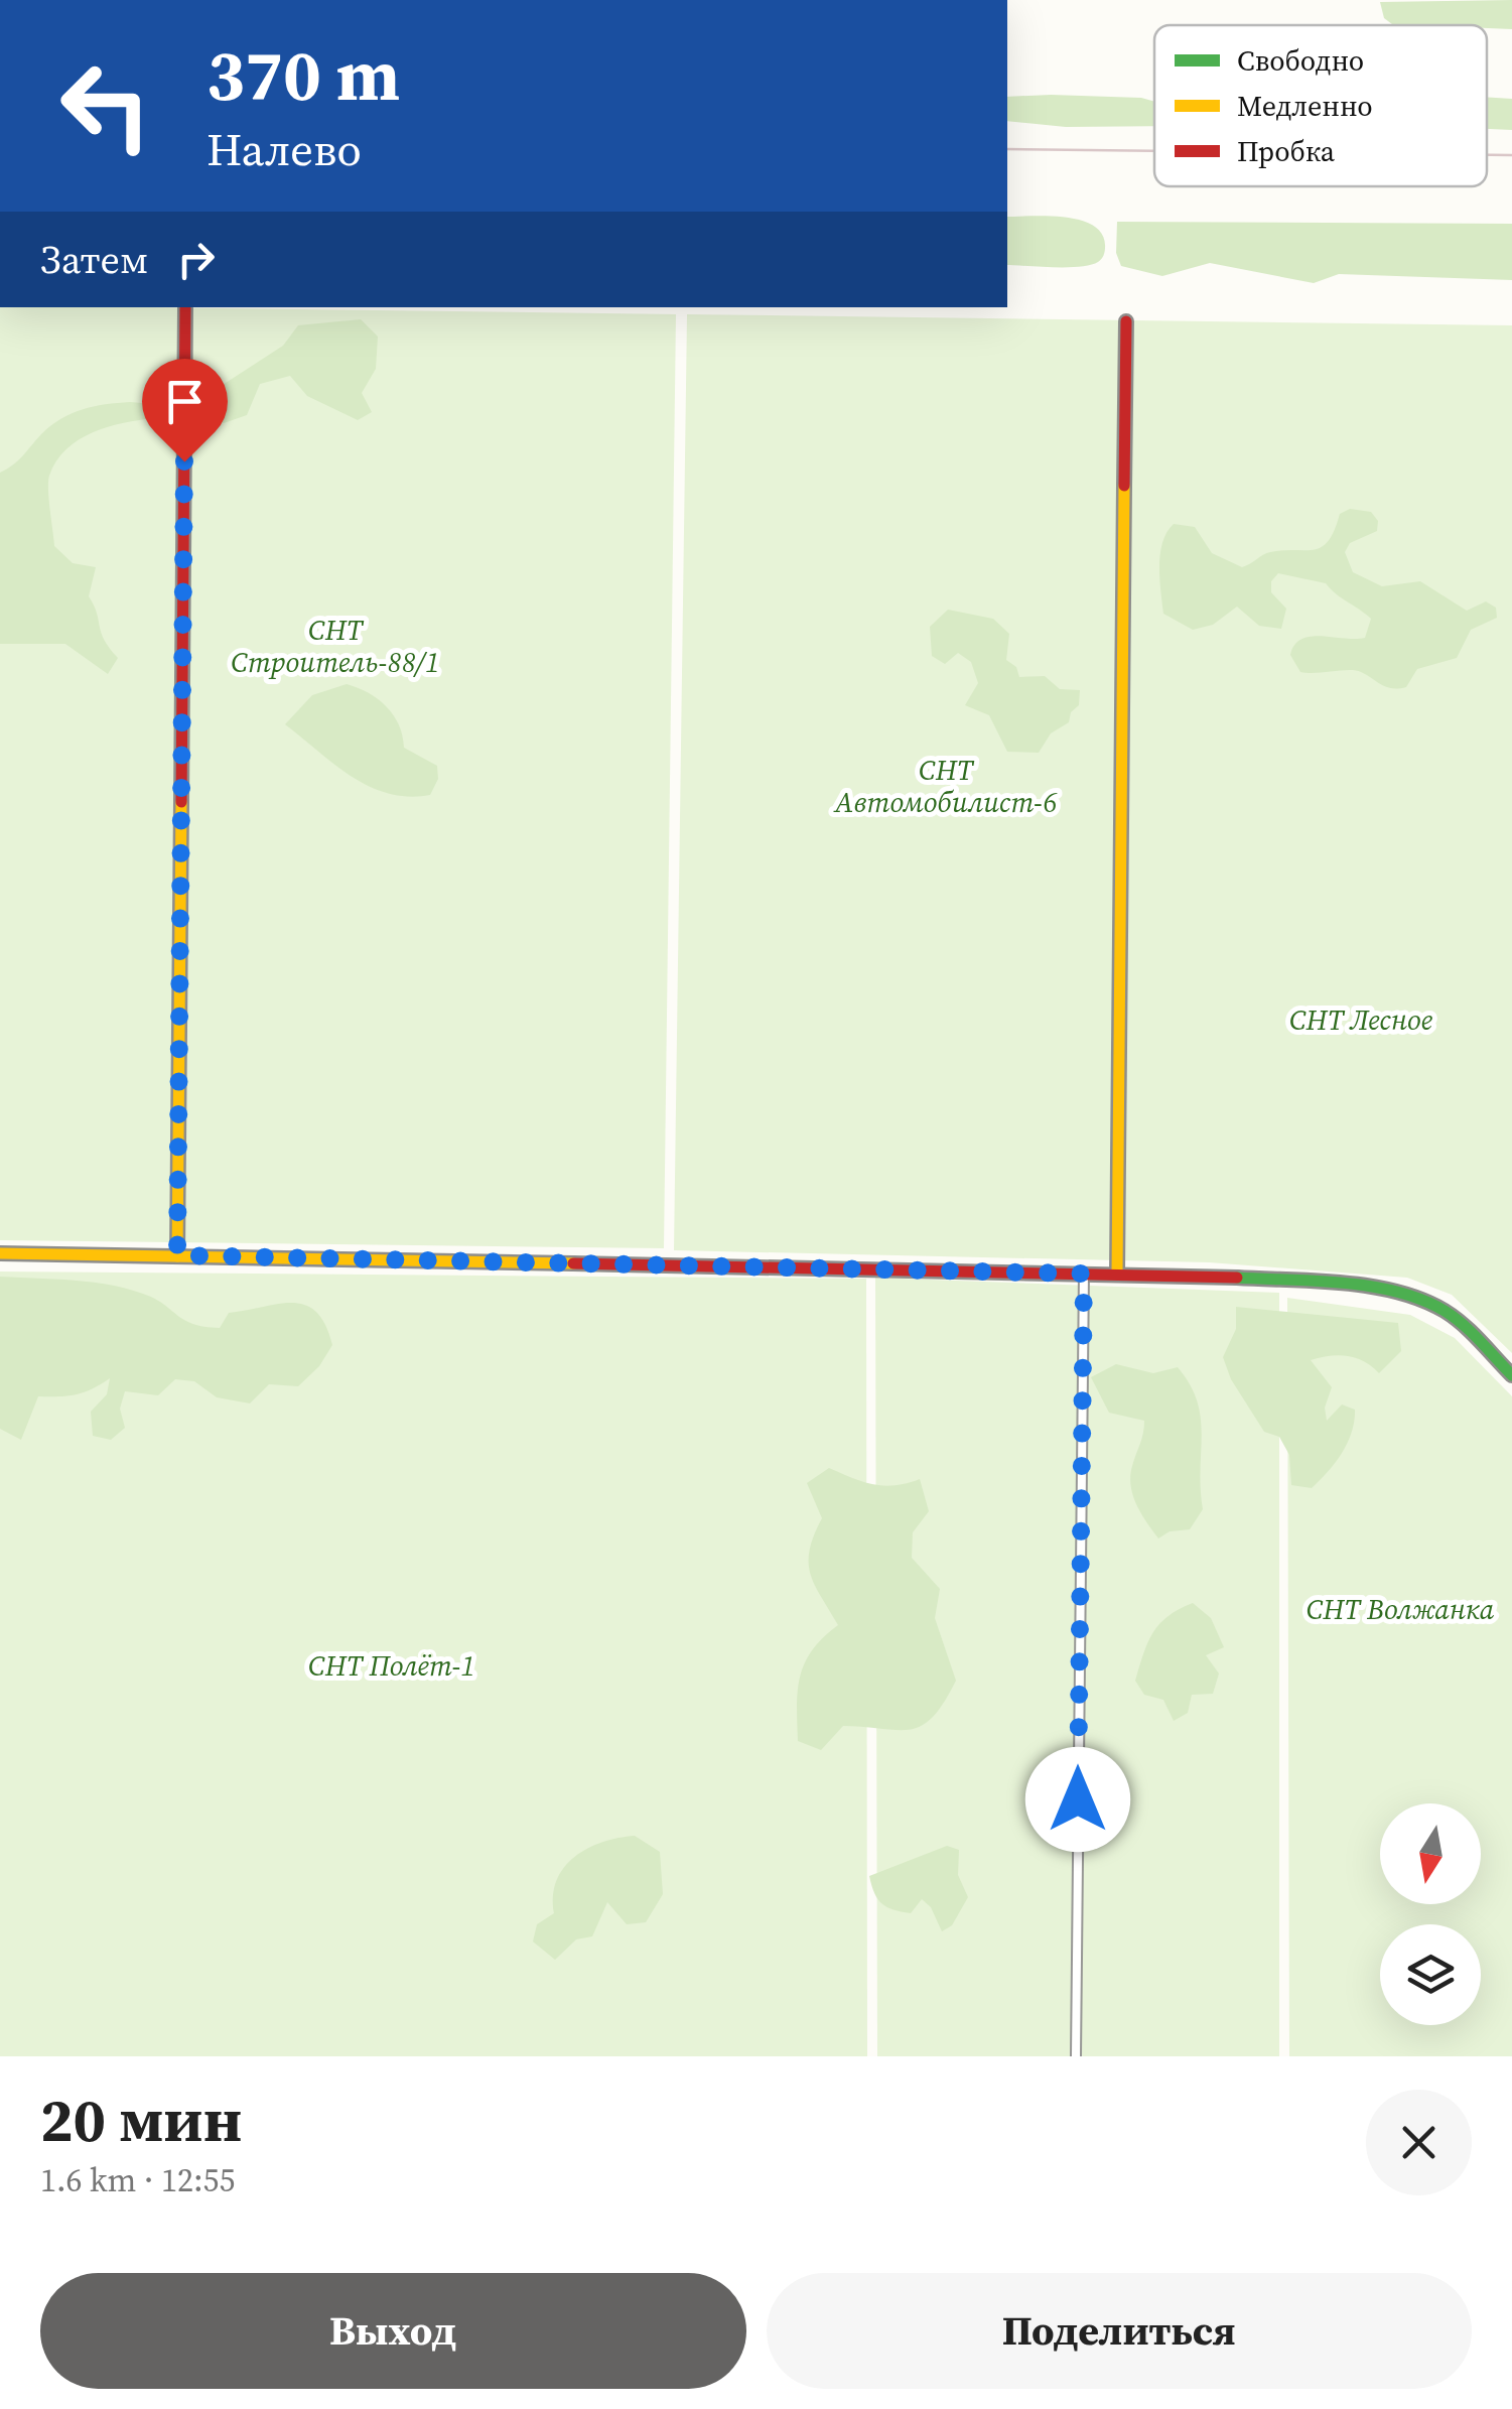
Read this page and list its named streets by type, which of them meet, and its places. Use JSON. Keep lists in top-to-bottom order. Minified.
{"parks":["СНТ Строитель-88/1","СНТ Автомобилист-6","СНТ Лесное","СНТ Волжанка","СНТ Полёт-1"],"legend":["Свободно","Медленно","Пробка"],"north":"bottom","page":{"turn":["370 m","Налево"],"then":"Затем","heading":["20 мин","1.6 km · 12:55"],"buttons":["Выход","Поделиться"]}}
